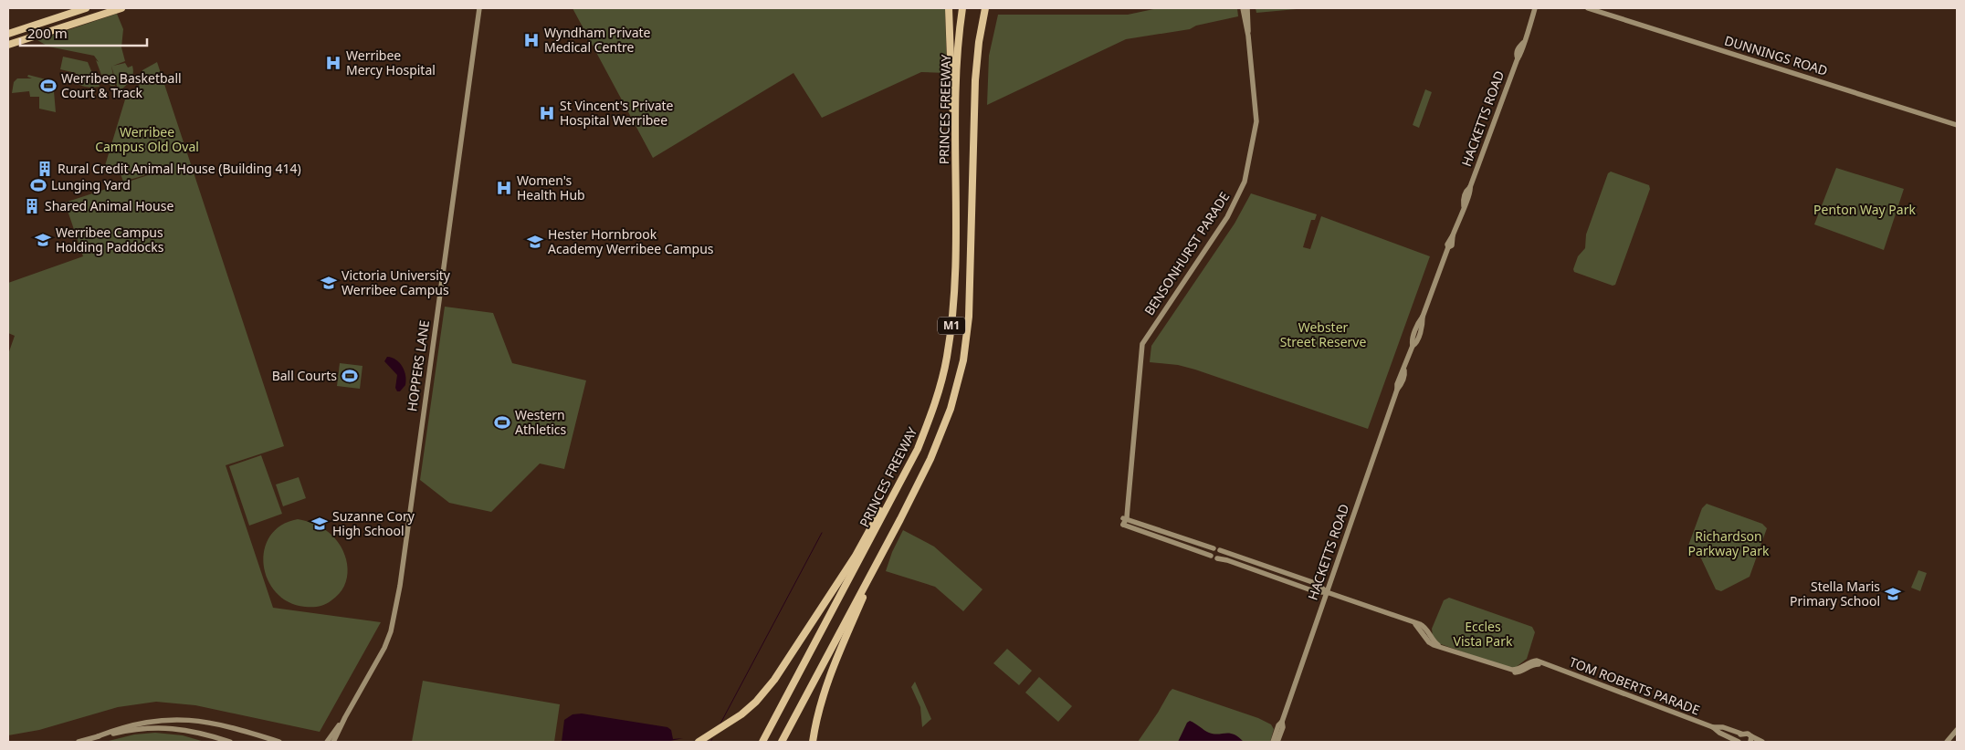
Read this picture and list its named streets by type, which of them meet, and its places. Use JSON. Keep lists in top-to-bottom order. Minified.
{"streets":{"highway":["PRINCES FREEWAY","M1"],"street":["DUNNINGS ROAD","HACKETTS ROAD","BENSONHURST PARADE","HOPPERS LANE","TOM ROBERTS PARADE"]},"crossings":[["HACKETTS ROAD","TOM ROBERTS PARADE"],["BENSONHURST PARADE","TOM ROBERTS PARADE"]],"parks":["Werribee Campus Old Oval","Penton Way Park","Webster Street Reserve","Richardson Parkway Park","Eccles Vista Park"],"places":{"hospital":["Wyndham Private Medical Centre","Werribee Mercy Hospital","St Vincent's Private Hospital Werribee","Women's Health Hub"],"sports":["Werribee Basketball Court & Track","Lunging Yard","Ball Courts","Western Athletics"],"building":["Rural Credit Animal House (Building 414)","Shared Animal House"],"school or university":["Werribee Campus Holding Paddocks","Hester Hornbrook Academy Werribee Campus","Victoria University Werribee Campus","Suzanne Cory High School","Stella Maris Primary School"]},"scale_bar":"200 m"}
